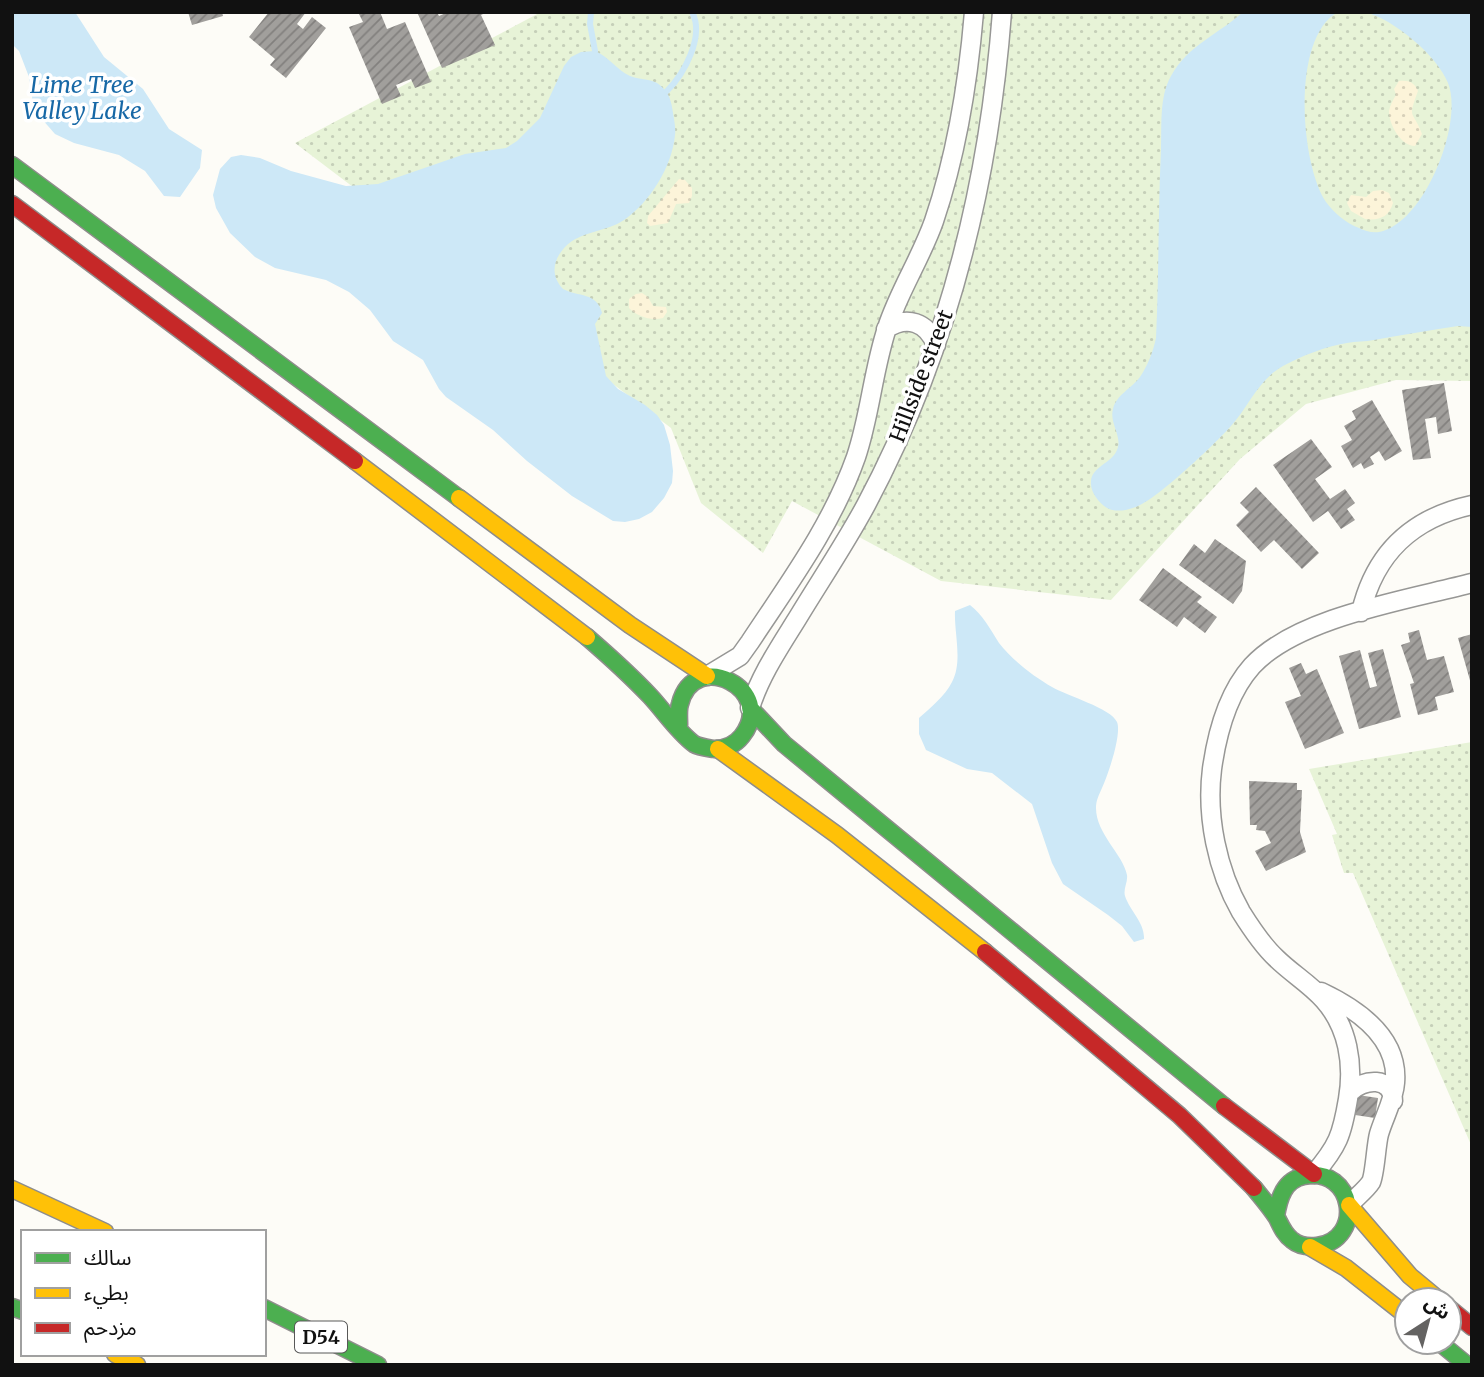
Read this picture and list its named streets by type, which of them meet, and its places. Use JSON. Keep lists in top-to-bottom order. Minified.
{"streets":{"main road":["D54"],"street":["Hillside street"]},"water":["Lime Tree Valley Lake"],"legend":["سالك","بطيء","مزدحم"],"north":"top right"}
